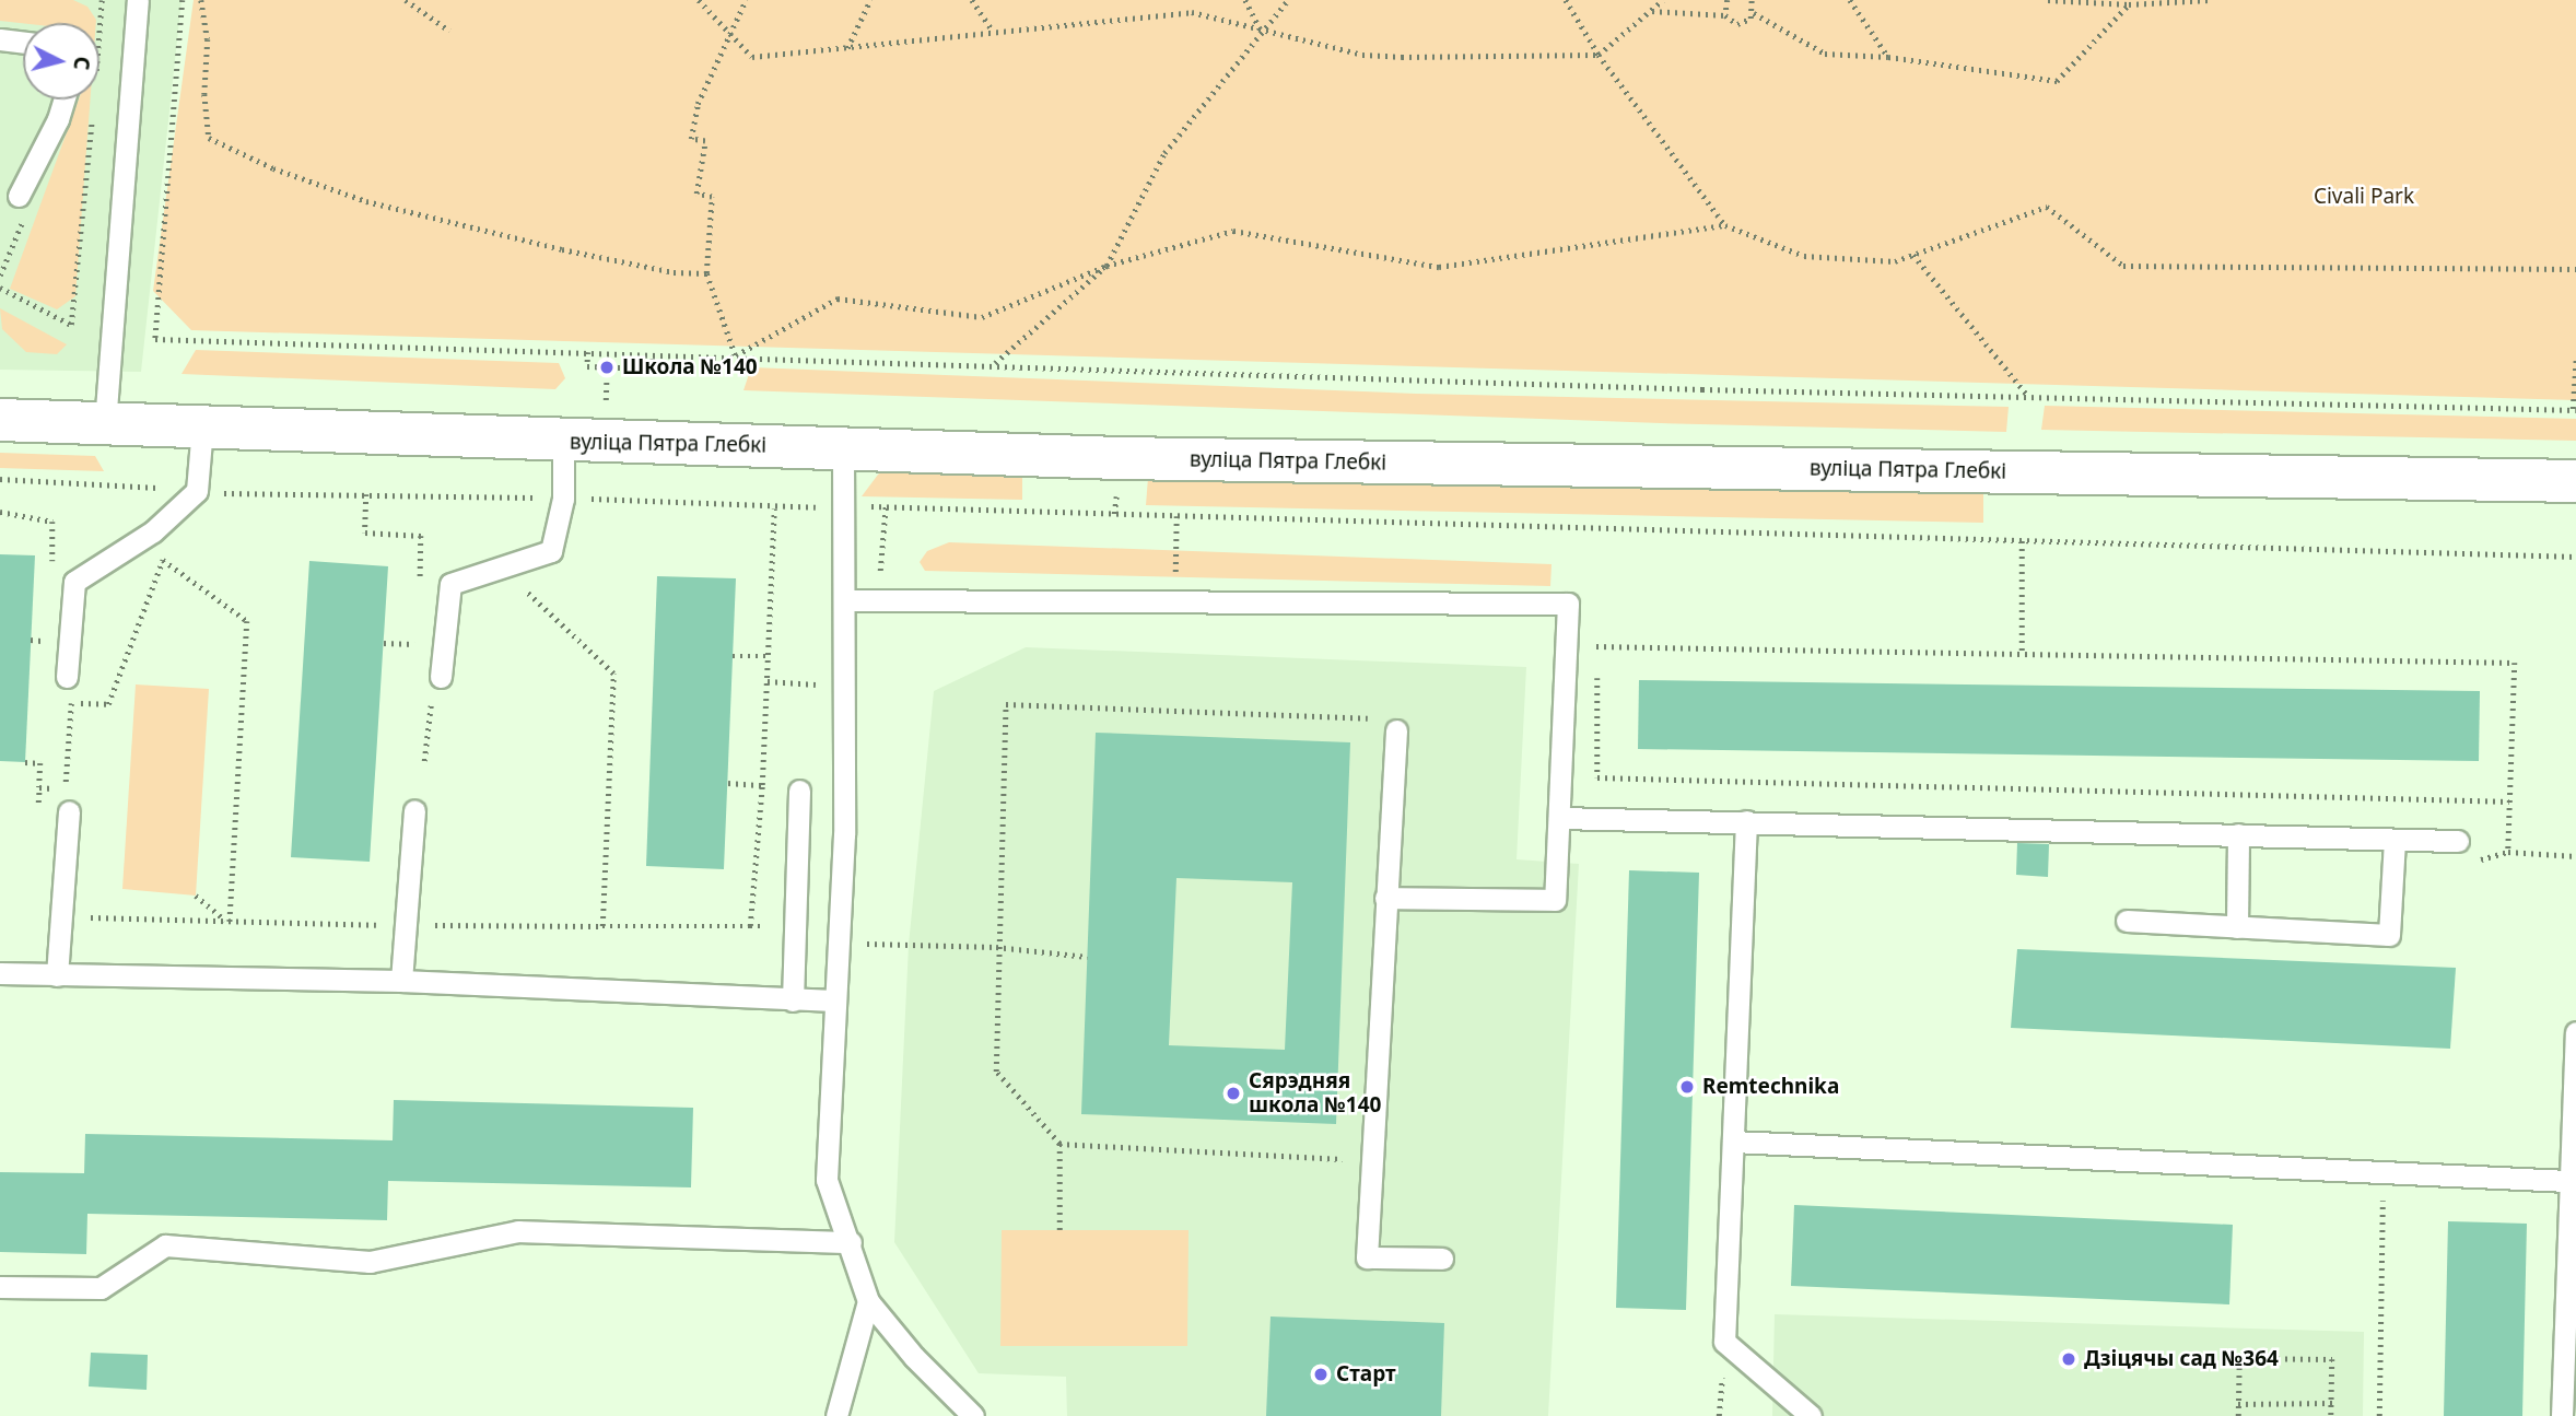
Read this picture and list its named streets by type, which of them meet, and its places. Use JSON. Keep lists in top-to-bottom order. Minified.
{"streets":{"main road":["вуліца Пятра Глебкі"]},"parks":["Civali Park"],"places":["Школа №140","Remtechnika","Сярэдняя школа №140","Дзіцячы сад №364","Старт"],"north":"right"}
